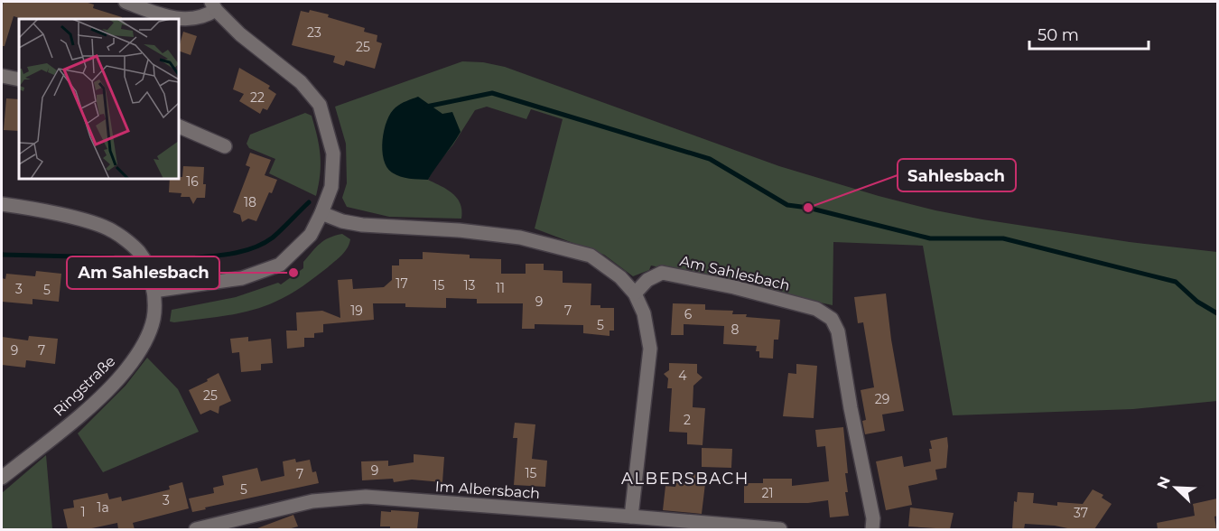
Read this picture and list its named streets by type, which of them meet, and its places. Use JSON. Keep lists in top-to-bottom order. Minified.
{"streets":{"street":["Am Sahlesbach","Ringstraße","Im Albersbach"]},"districts":["ALBERSBACH"],"places":["Sahlesbach","Am Sahlesbach"],"house_numbers":["23","25","22","16","18","17","15","13","11","3","5","9","19","7","6","5","8","9","7","4","25","29","2","9","15","7","5","21","3","1a","1","37"],"scale_bar":"50 m","north":"top left"}
